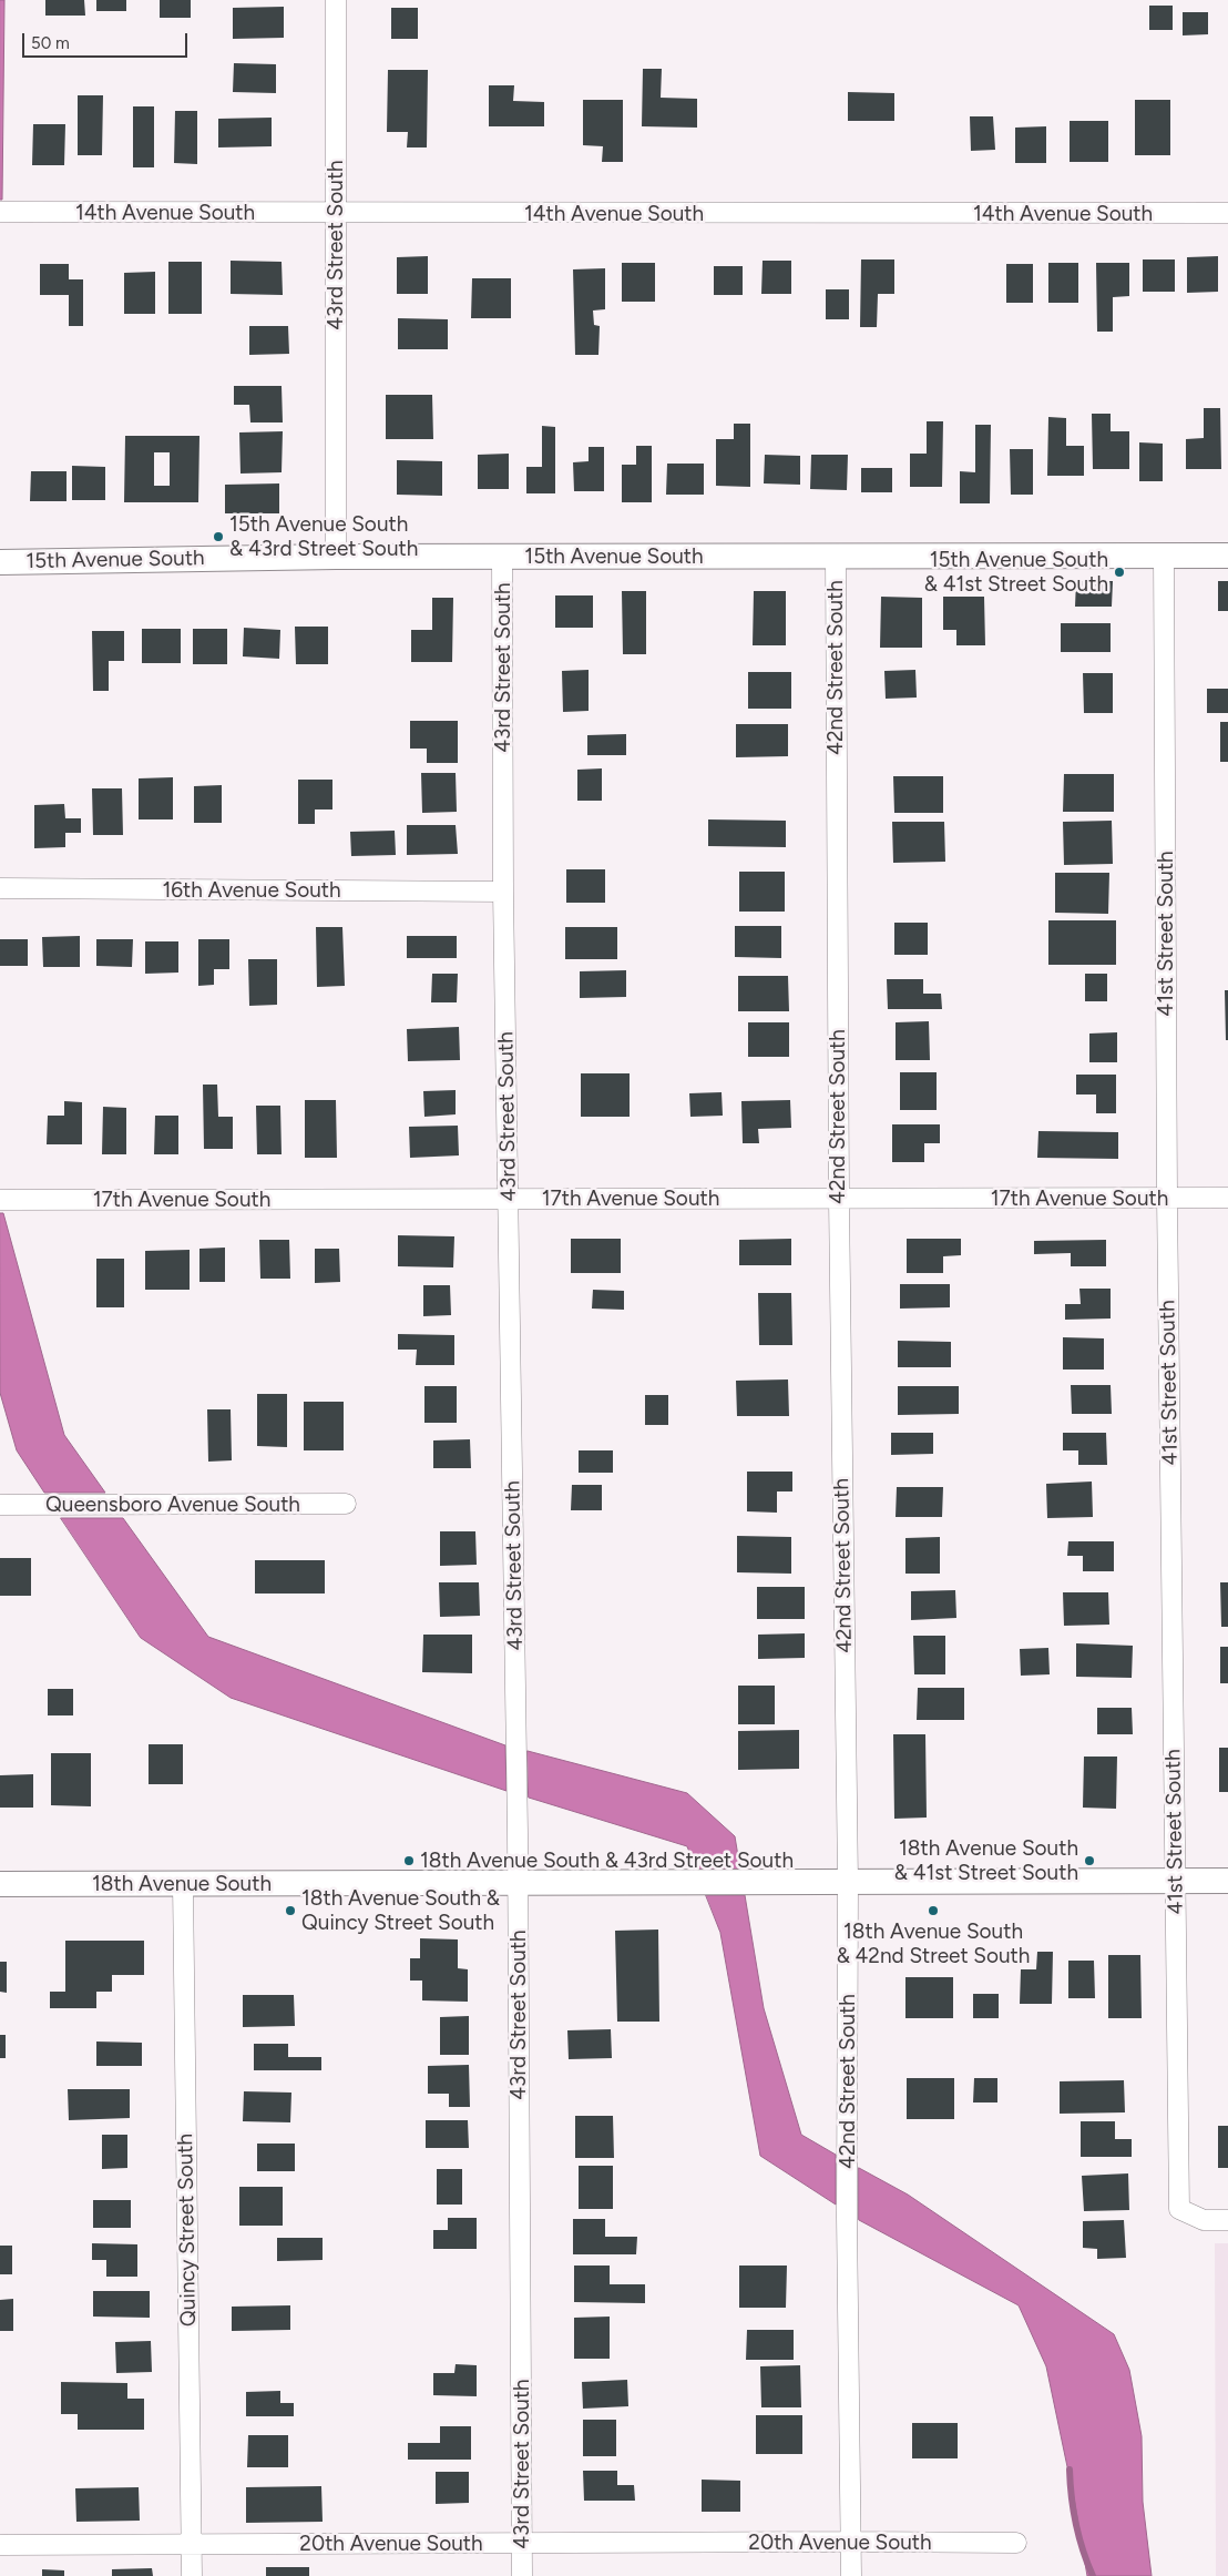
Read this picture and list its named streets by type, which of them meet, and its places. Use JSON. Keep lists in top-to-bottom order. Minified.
{"streets":{"street":["14th Avenue South","43rd Street South","15th Avenue South","42nd Street South","16th Avenue South","41st Street South","17th Avenue South","Queensboro Avenue South","18th Avenue South","Quincy Street South","20th Avenue South"]},"crossings":[["14th Avenue South","43rd Street South"],["43rd Street South","15th Avenue South"],["43rd Street South","16th Avenue South"],["43rd Street South","17th Avenue South"],["43rd Street South","18th Avenue South"],["43rd Street South","20th Avenue South"],["15th Avenue South","42nd Street South"],["15th Avenue South","41st Street South"],["42nd Street South","17th Avenue South"],["42nd Street South","18th Avenue South"],["42nd Street South","20th Avenue South"],["41st Street South","17th Avenue South"],["41st Street South","18th Avenue South"],["18th Avenue South","Quincy Street South"],["Quincy Street South","20th Avenue South"]],"places":["15th Avenue South & 43rd Street South","15th Avenue South & 41st Street South","18th Avenue South & 43rd Street South","18th Avenue South & 41st Street South","18th Avenue South & Quincy Street South","18th Avenue South & 42nd Street South"],"scale_bar":"50 m"}
